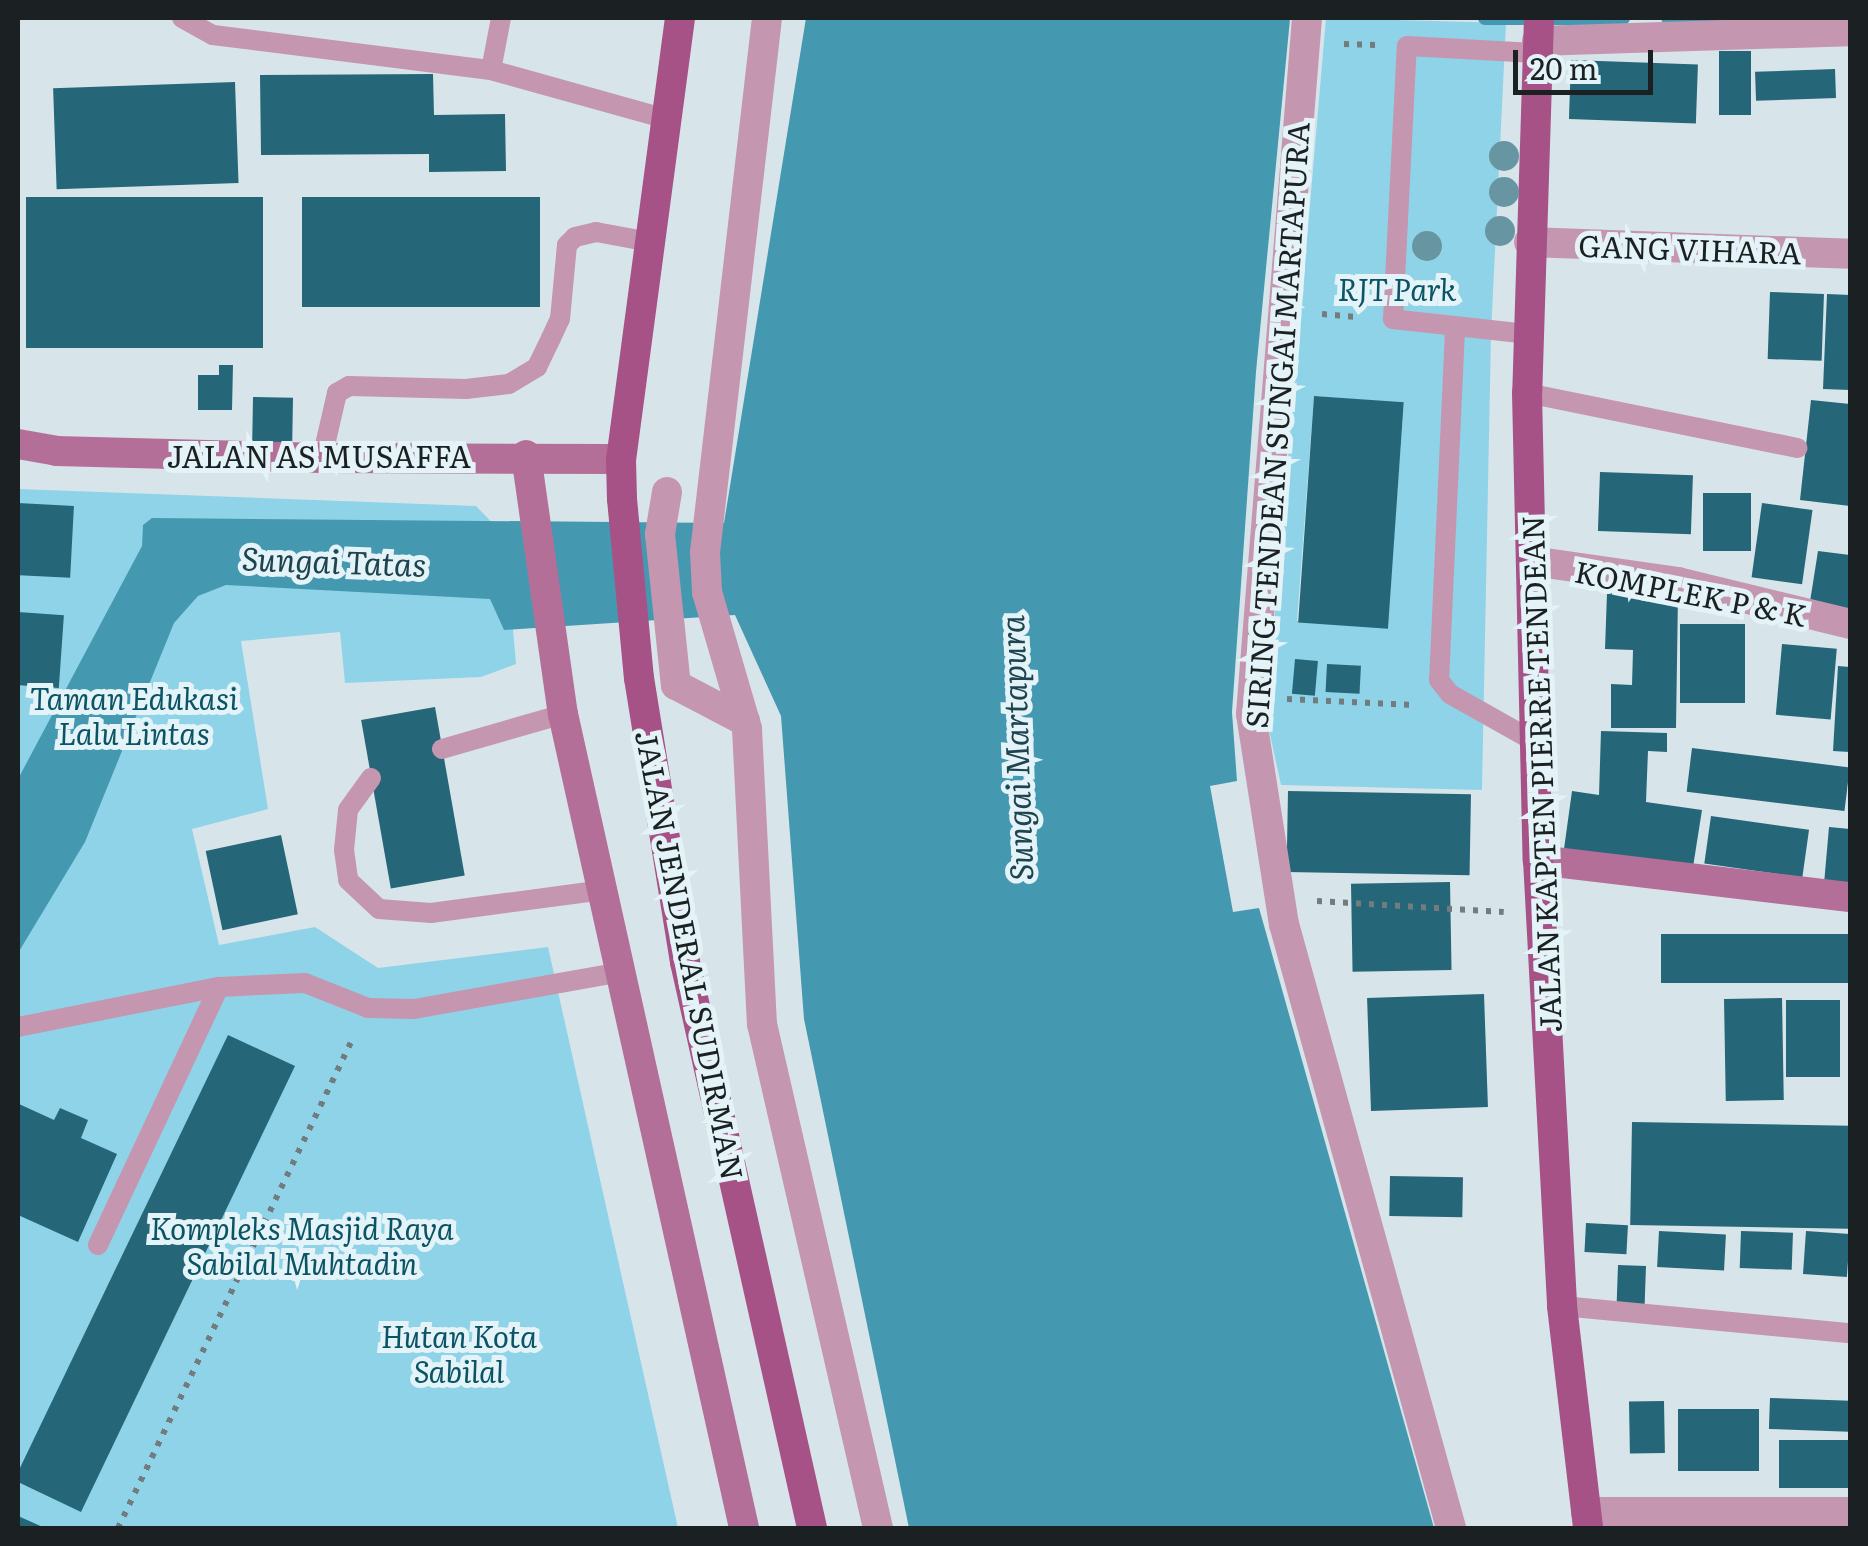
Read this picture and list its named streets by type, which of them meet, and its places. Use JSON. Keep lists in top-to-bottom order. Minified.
{"streets":{"main road":["JALAN AS MUSAFFA","JALAN KAPTEN PIERRE TENDEAN","JALAN JENDERAL SUDIRMAN"],"street":["GANG VIHARA","SIRING TENDEAN SUNGAI MARTAPURA","KOMPLEK P & K"]},"crossings":[["GANG VIHARA","JALAN KAPTEN PIERRE TENDEAN"],["JALAN AS MUSAFFA","JALAN JENDERAL SUDIRMAN"],["KOMPLEK P & K","JALAN KAPTEN PIERRE TENDEAN"]],"water":["Sungai Tatas","Sungai Martapura"],"parks":["RJT Park","Taman Edukasi Lalu Lintas","Kompleks Masjid Raya Sabilal Muhtadin","Hutan Kota Sabilal"],"scale_bar":"20 m"}
